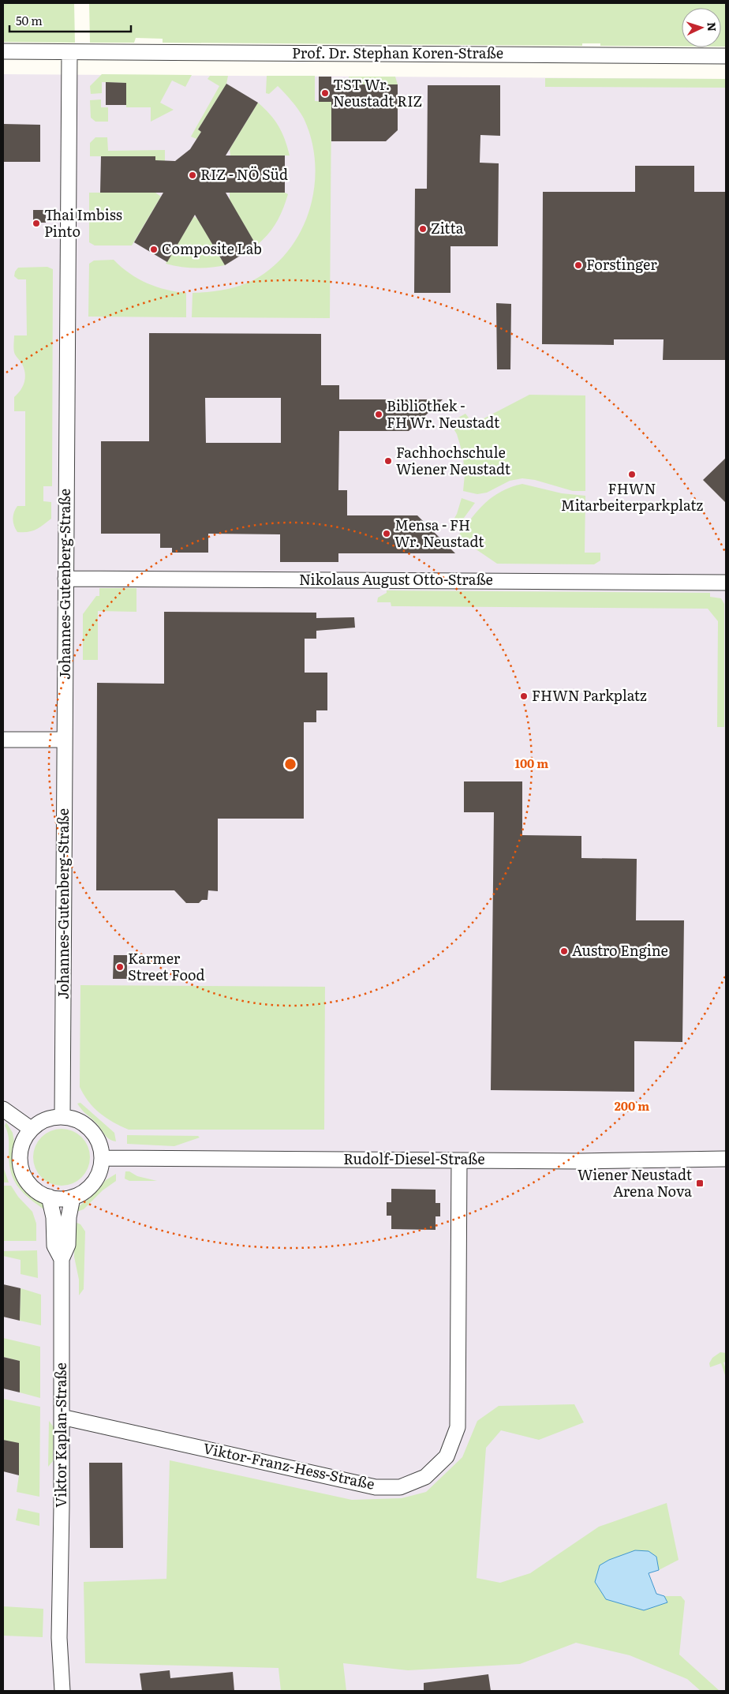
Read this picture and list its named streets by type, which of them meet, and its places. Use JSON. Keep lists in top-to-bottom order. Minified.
{"streets":{"street":["Prof. Dr. Stephan Koren-Straße","Nikolaus August Otto-Straße","Johannes-Gutenberg-Straße","Rudolf-Diesel-Straße","Viktor Kaplan-Straße","Viktor-Franz-Hess-Straße"]},"crossings":[["Prof. Dr. Stephan Koren-Straße","Johannes-Gutenberg-Straße"],["Nikolaus August Otto-Straße","Johannes-Gutenberg-Straße"],["Johannes-Gutenberg-Straße","Rudolf-Diesel-Straße"],["Johannes-Gutenberg-Straße","Viktor Kaplan-Straße"],["Rudolf-Diesel-Straße","Viktor Kaplan-Straße"],["Rudolf-Diesel-Straße","Viktor-Franz-Hess-Straße"],["Viktor Kaplan-Straße","Viktor-Franz-Hess-Straße"]],"places":{"other":["TST Wr. Neustadt RIZ","RIZ - NÖ Süd","Thai Imbiss Pinto","Zitta","Composite Lab","Forstinger","Bibliothek - FH Wr. Neustadt","Fachhochschule Wiener Neustadt","FHWN Mitarbeiterparkplatz","Mensa - FH Wr. Neustadt","FHWN Parkplatz","Austro Engine","Karmer Street Food"],"transit":["Wiener Neustadt Arena Nova"]},"scale_bar":"50 m","north":"right","rings":["100 m","200 m"]}
